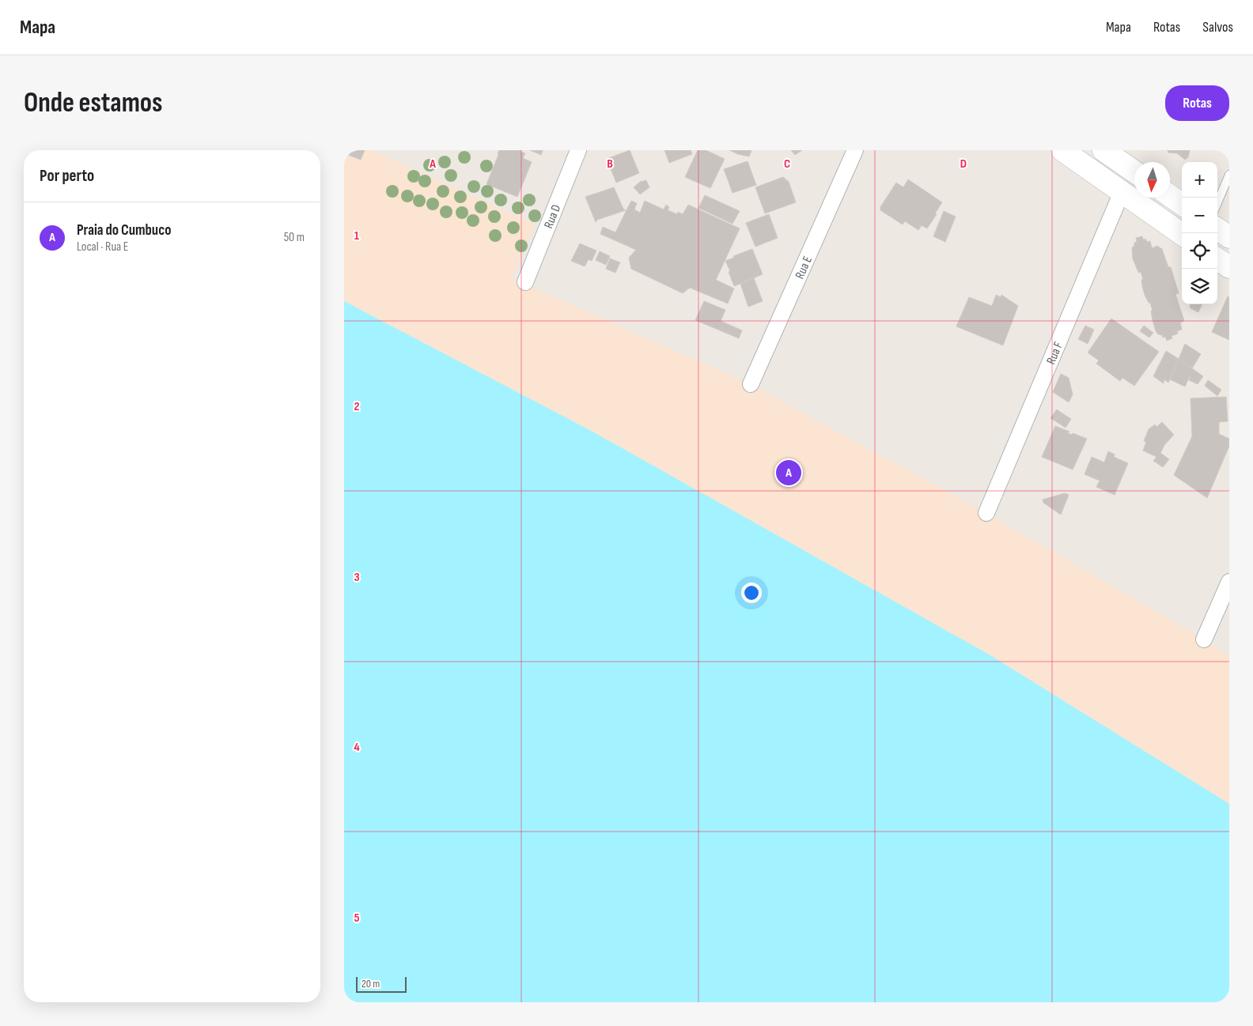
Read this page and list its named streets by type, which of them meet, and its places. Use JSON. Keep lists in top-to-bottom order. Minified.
{"streets":{"street":["Rua D","Rua E","Rua F"]},"scale_bar":"20 m","north":"bottom","page":{"header":"Mapa","nav":["Mapa","Rotas","Salvos"],"buttons":"Rotas","title":"Onde estamos","heading":"Por perto","map_buttons":["+","−"],"list":[{"mark":"A","name":"Praia do Cumbuco","note":"Local · Rua E","value":"50 m"}],"pins":"A","scale":"20 m"},"grid":{"columns":["A","B","C","D"],"rows":["1","2","3","4","5"]}}
